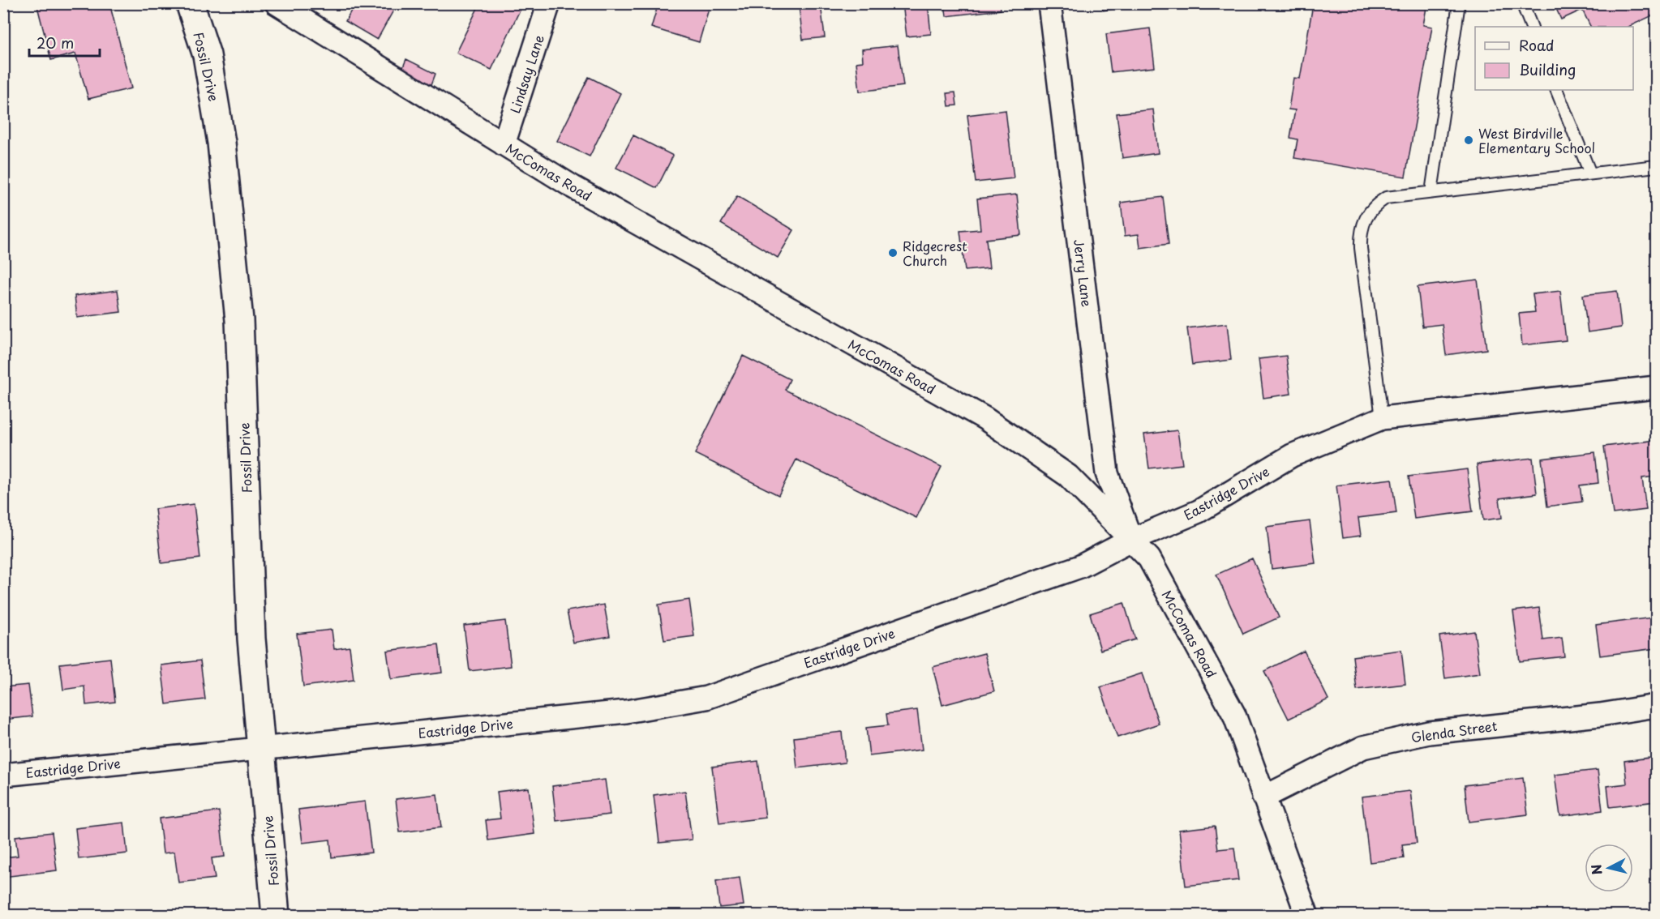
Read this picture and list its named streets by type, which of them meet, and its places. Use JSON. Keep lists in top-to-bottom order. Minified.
{"streets":{"street":["Fossil Drive","Lindsay Lane","McComas Road","Jerry Lane","Eastridge Drive","Glenda Street"]},"crossings":[["Fossil Drive","Eastridge Drive"],["Lindsay Lane","McComas Road"],["McComas Road","Jerry Lane"],["McComas Road","Eastridge Drive"],["McComas Road","Glenda Street"],["Jerry Lane","Eastridge Drive"]],"places":["West Birdville Elementary School","Ridgecrest Church"],"legend":["Road","Building"],"scale_bar":"20 m","north":"left"}
